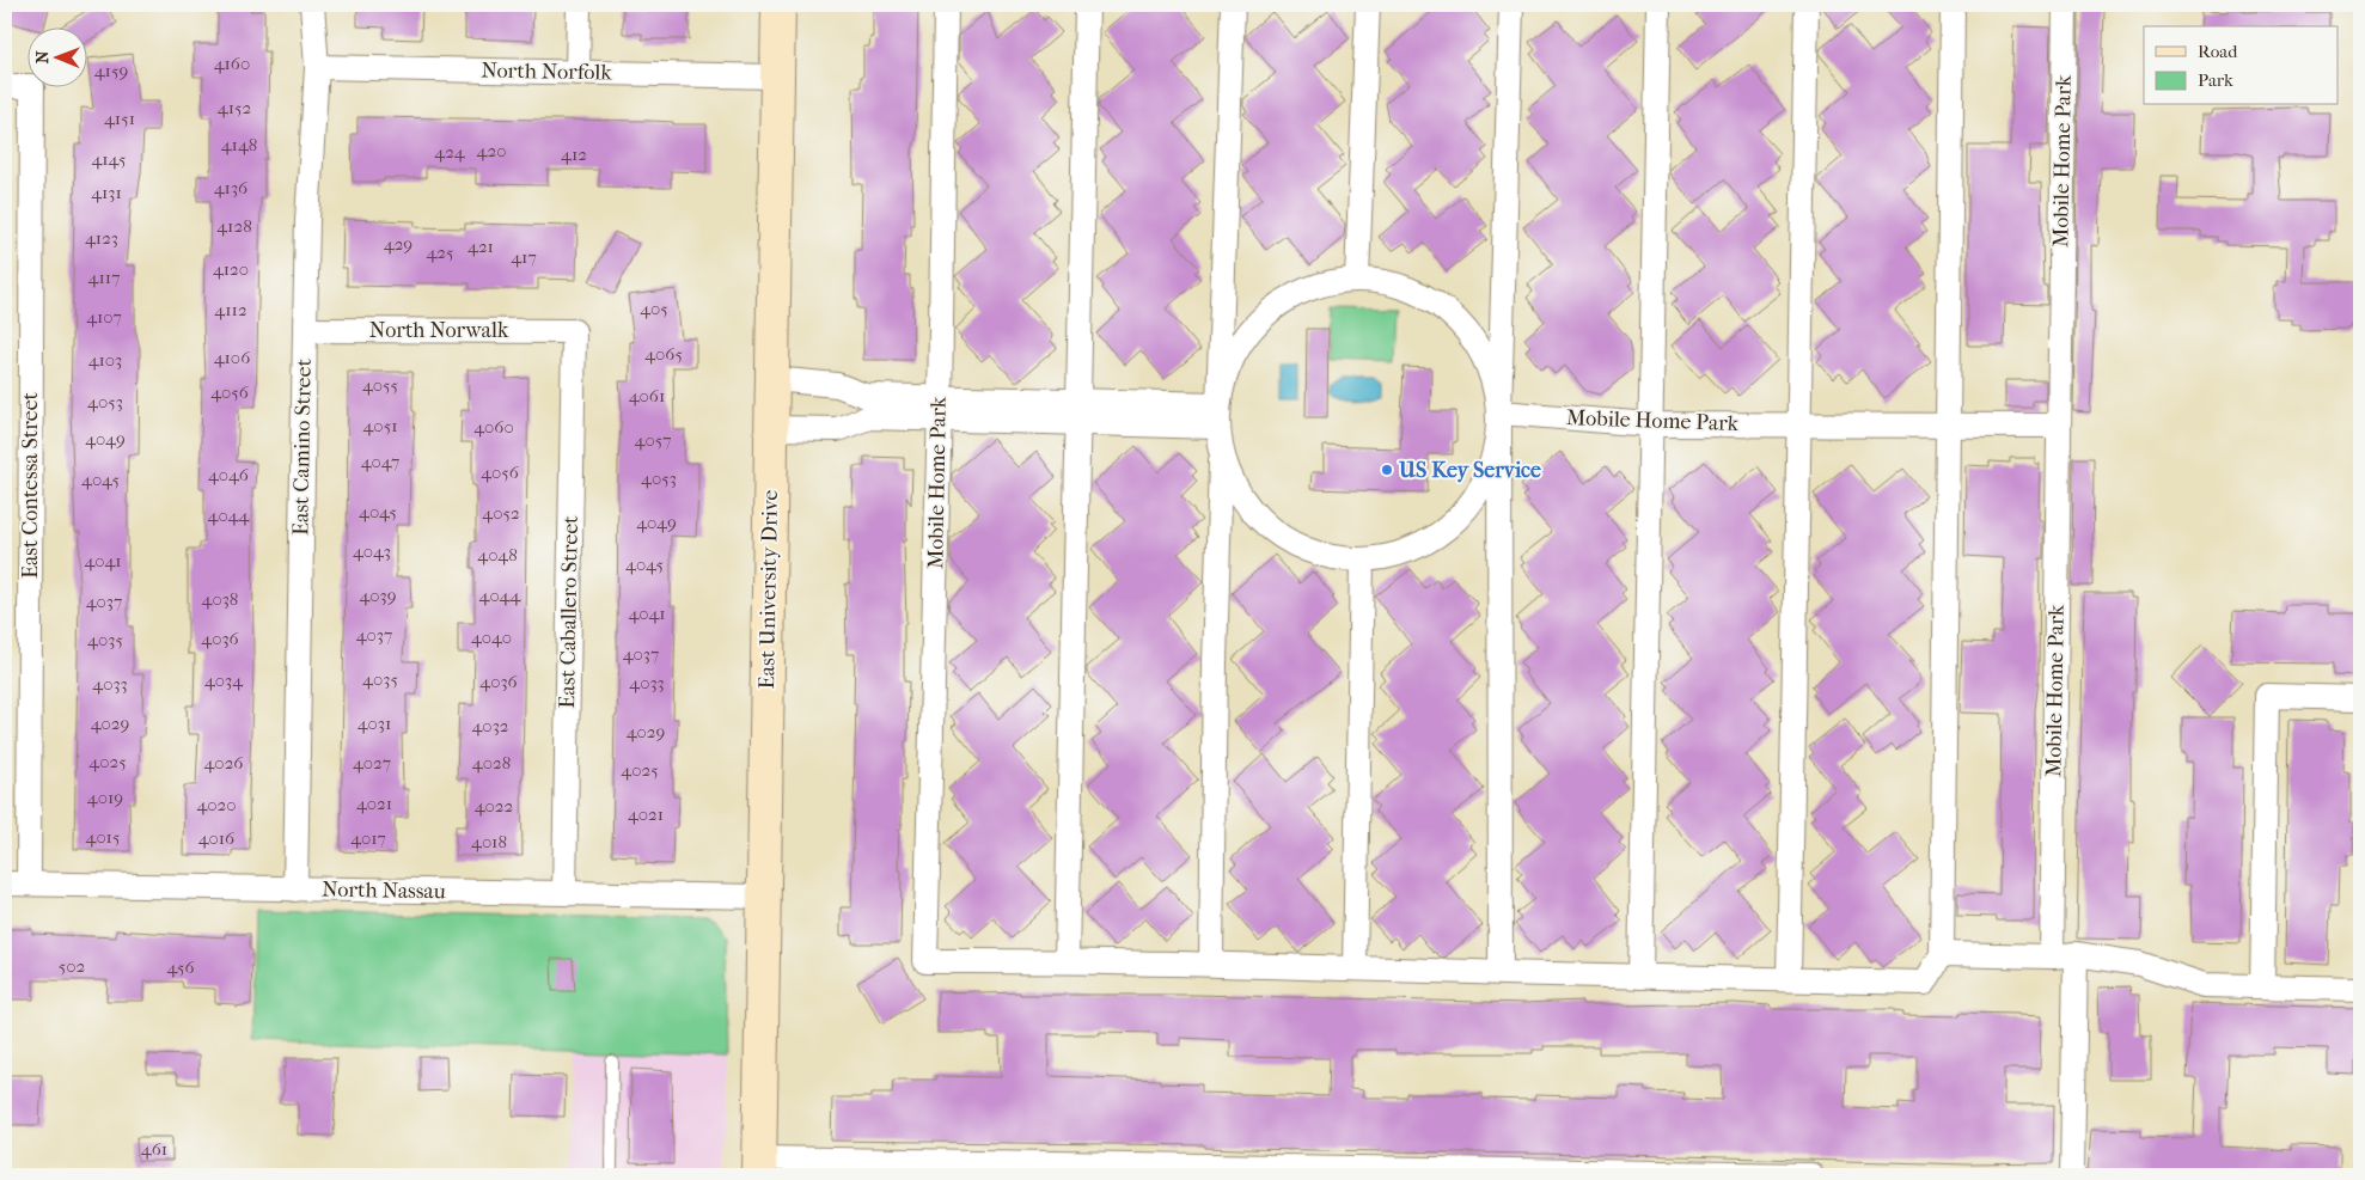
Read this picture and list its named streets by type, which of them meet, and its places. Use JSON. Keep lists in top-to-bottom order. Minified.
{"streets":{"main road":["East University Drive"],"street":["North Norfolk","Mobile Home Park","North Norwalk","East Camino Street","East Contessa Street","East Caballero Street","North Nassau"]},"crossings":[["North Norfolk","East Camino Street"],["North Norfolk","East University Drive"],["North Norwalk","East Camino Street"],["North Norwalk","East Caballero Street"],["East Camino Street","North Nassau"],["East Contessa Street","North Nassau"],["East University Drive","North Nassau"],["East Caballero Street","North Nassau"]],"places":["US Key Service"],"house_numbers":["4160","4159","4152","4151","4148","420","424","412","4145","4136","4131","4128","4123","429","421","425","417","4120","4117","405","4112","4107","4065","4106","4103","4055","4056","4061","4053","4051","4060","4049","4057","4047","4056","4046","4053","4045","4045","4052","4044","4049","4043","4048","4041","4045","4039","4044","4038","4037","4041","4037","4040","4036","4035","4037","4035","4034","4036","4033","4033","4029","4031","4032","4029","4025","4026","4027","4028","4025","4019","4021","4020","4022","4021","4015","4016","4017","4018","502","456","461"],"legend":["Road","Park"],"north":"left"}
